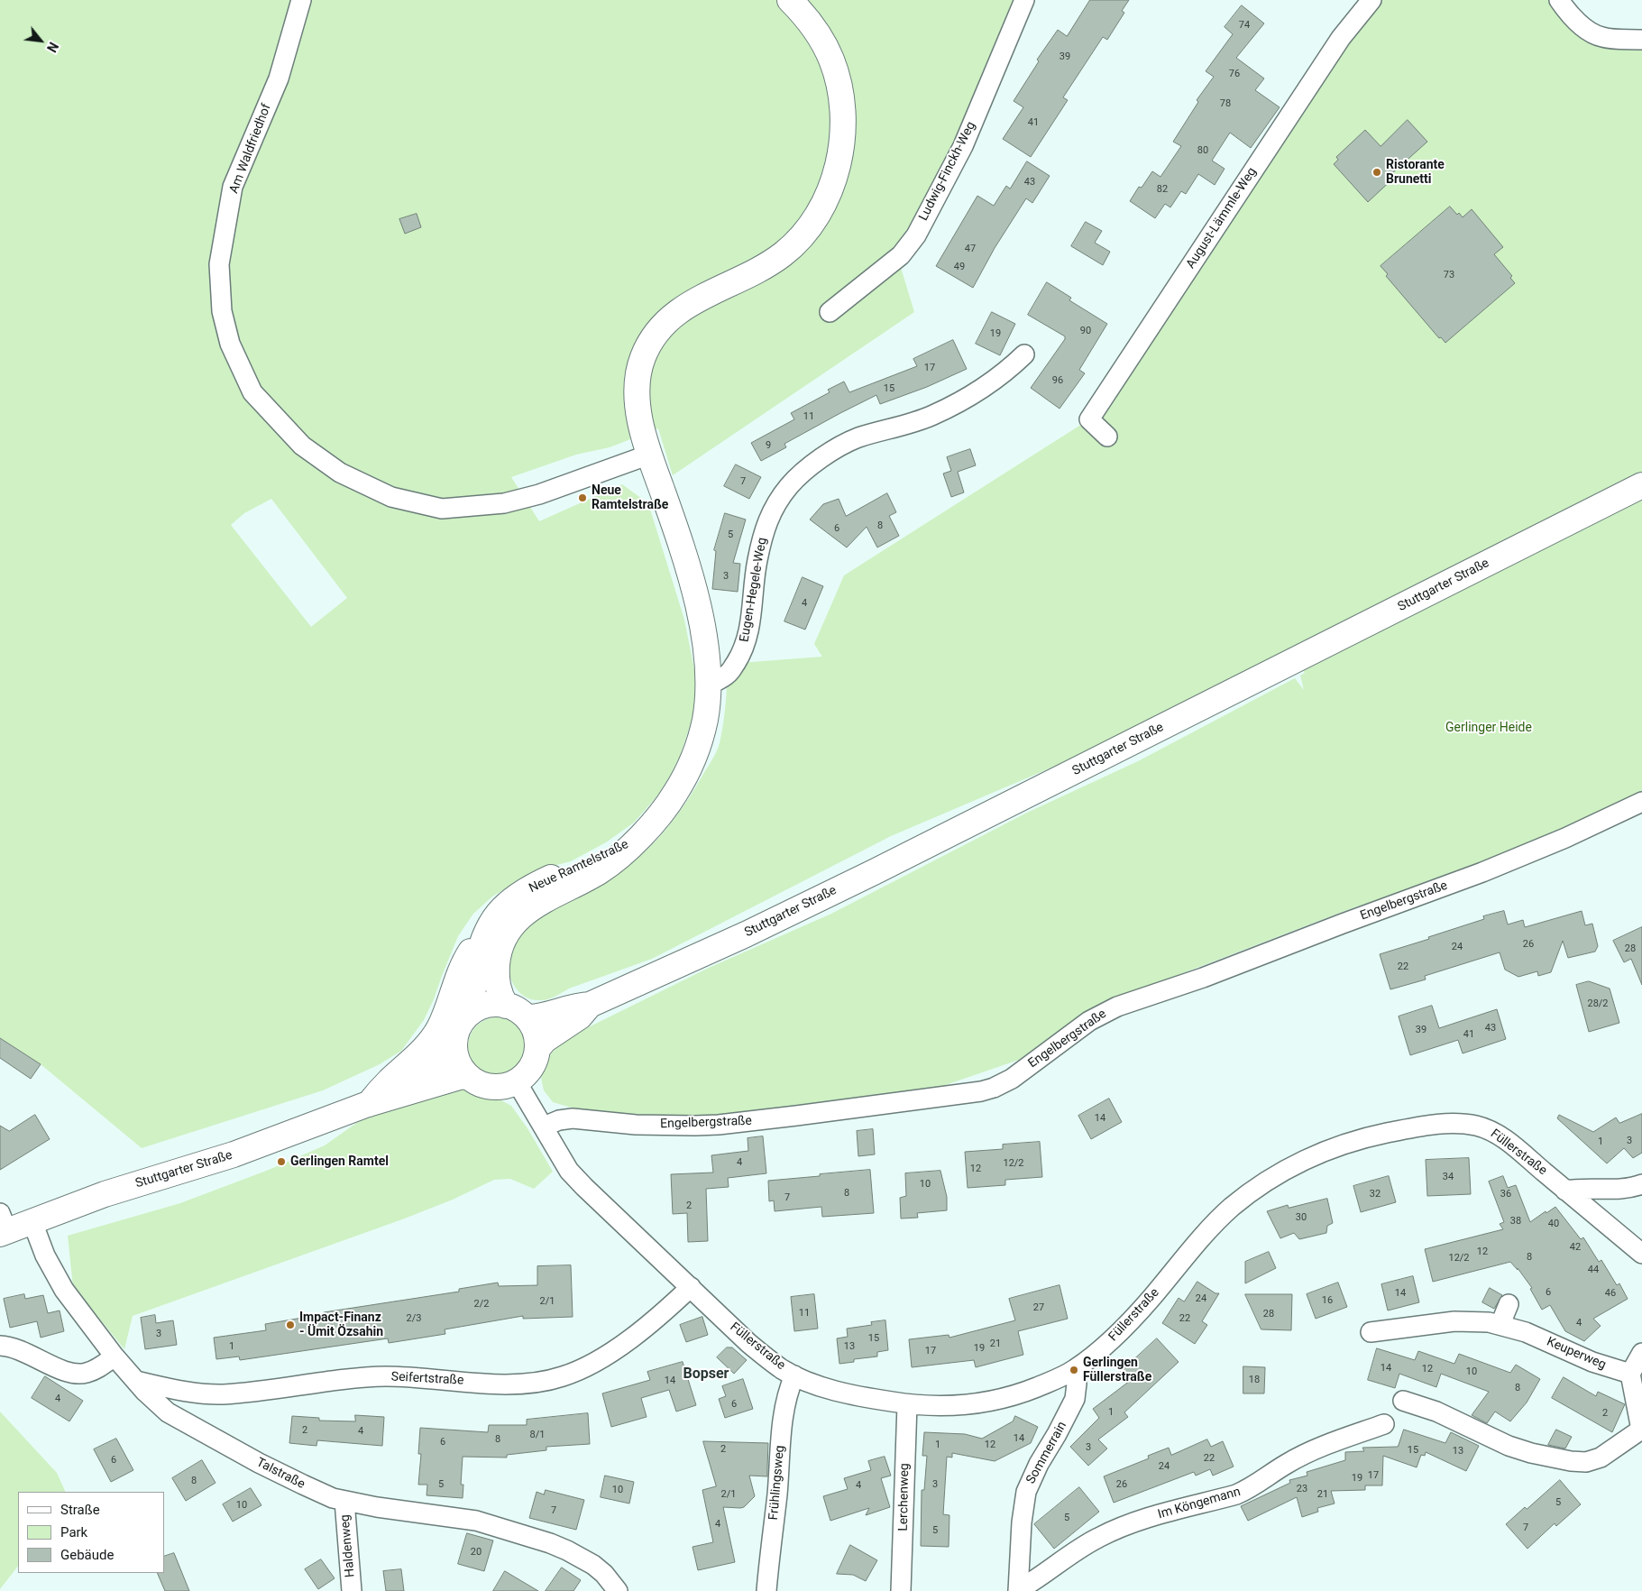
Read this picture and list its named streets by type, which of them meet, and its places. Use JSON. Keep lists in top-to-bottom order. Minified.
{"streets":{"main road":["Stuttgarter Straße","Neue Ramtelstraße"],"street":["Am Waldfriedhof","Ludwig-Finckh-Weg","August-Lämmle-Weg","Eugen-Hegele-Weg","Engelbergstraße","Füllerstraße","Keuperweg","Seifertstraße","Sommerrain","Talstraße","Frühlingsweg","Lerchenweg","Im Köngemann","Haldenweg"]},"crossings":[["Am Waldfriedhof","Neue Ramtelstraße"],["Stuttgarter Straße","Neue Ramtelstraße"],["Stuttgarter Straße","Füllerstraße"],["Stuttgarter Straße","Talstraße"],["Eugen-Hegele-Weg","Neue Ramtelstraße"],["Neue Ramtelstraße","Füllerstraße"],["Engelbergstraße","Füllerstraße"],["Füllerstraße","Seifertstraße"],["Füllerstraße","Sommerrain"],["Füllerstraße","Frühlingsweg"],["Füllerstraße","Lerchenweg"],["Seifertstraße","Talstraße"],["Sommerrain","Im Köngemann"],["Talstraße","Haldenweg"]],"districts":["Bopser"],"parks":["Gerlinger Heide"],"places":["Ristorante Brunetti","Neue Ramtelstraße","Gerlingen Ramtel","Impact-Finanz - Ümit Özsahin","Gerlingen Füllerstraße"],"house_numbers":["74","39","76","78","41","80","43","82","47","49","73","90","19","17","96","15","11","9","7","8","6","5","3","4","26","24","28","22","28/2","43","39","41","14","3","1","4","12/2","12","34","10","8","32","36","7","2","30","38","40","42","12","8","12/2","44","6","14","46","24","16","2/1","2/2","27","11","28","2/3","22","4","3","15","21","1","13","19","17","14","12","10","18","14","8","4","6","1","2","2","4","8/1","14","8","6","1","12","3","2","15","13","22","6","24","17","19","8","5","3","26","4","23","10","2/1","21","5","10","7","5","4","7","5","20"],"legend":["Straße","Park","Gebäude"],"north":"bottom right"}
